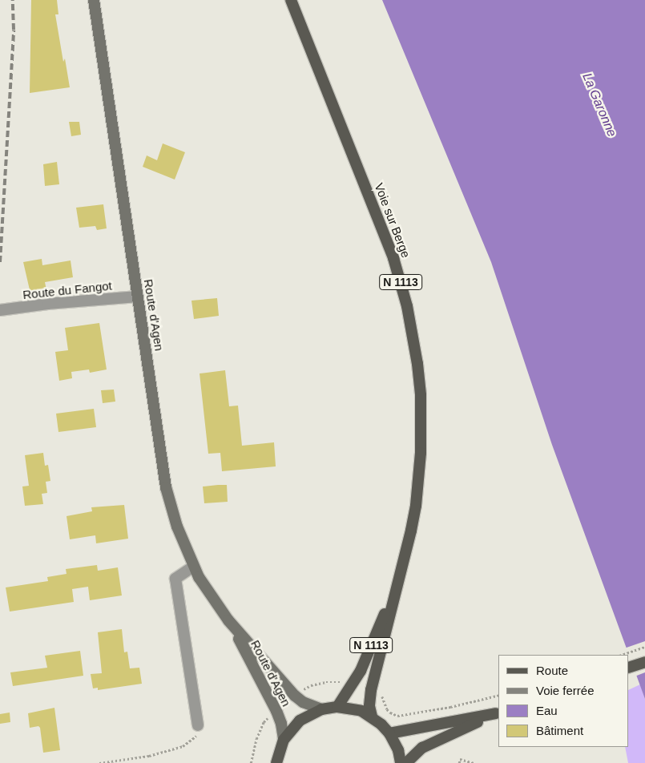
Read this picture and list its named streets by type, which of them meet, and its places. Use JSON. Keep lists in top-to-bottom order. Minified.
{"streets":{"main road":["Voie sur Berge","N 1113","Route d'Agen"],"street":["Route du Fangot"]},"crossings":[["Voie sur Berge","N 1113"],["Route du Fangot","Route d'Agen"]],"water":["La Garonne"],"legend":["Route","Voie ferrée","Eau","Bâtiment"]}
